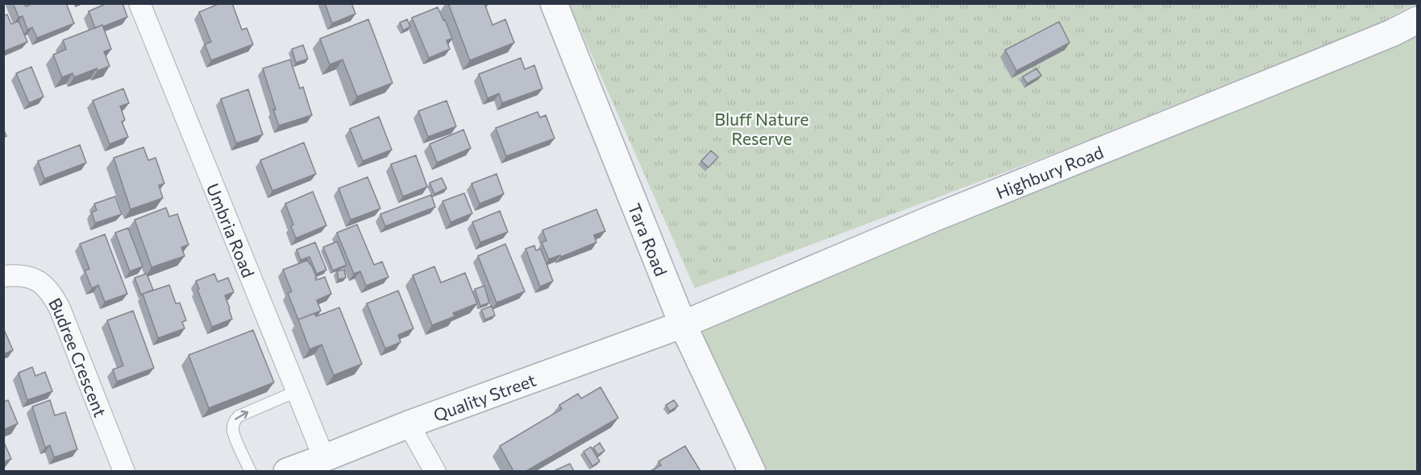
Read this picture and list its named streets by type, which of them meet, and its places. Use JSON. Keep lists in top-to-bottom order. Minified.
{"streets":{"street":["Highbury Road","Umbria Road","Tara Road","Budree Crescent","Quality Street"]},"crossings":[["Highbury Road","Tara Road"],["Highbury Road","Quality Street"],["Umbria Road","Quality Street"],["Tara Road","Quality Street"]],"parks":["Bluff Nature Reserve"]}
